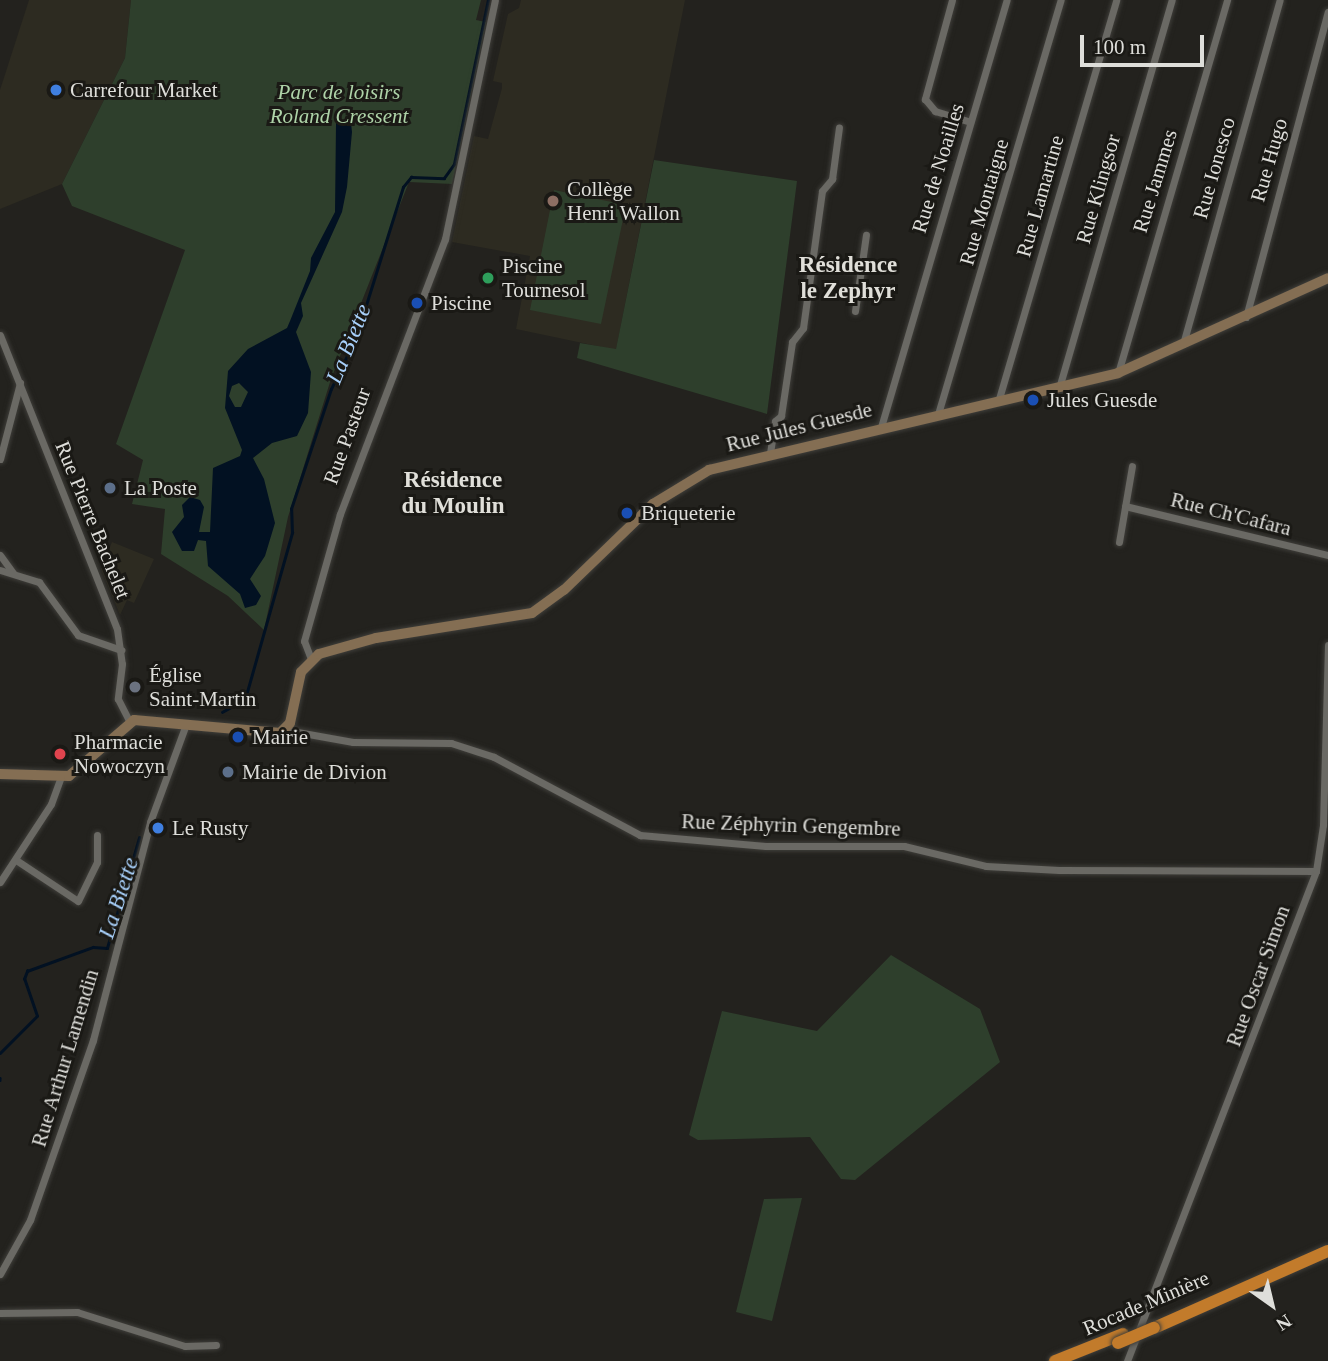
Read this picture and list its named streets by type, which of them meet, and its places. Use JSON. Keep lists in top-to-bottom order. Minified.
{"streets":{"highway":["Rocade Minière"],"main road":["Rue Jules Guesde"],"street":["Rue Hugo","Rue de Noailles","Rue Ionesco","Rue Jammes","Rue Klingsor","Rue Lamartine","Rue Montaigne","Rue Pasteur","Rue Ch'Cafara","Rue Pierre Bachelet","Rue Zéphyrin Gengembre","Rue Oscar Simon","Rue Arthur Lamendin"]},"crossings":[["Rue Hugo","Rue Jules Guesde"],["Rue de Noailles","Rue Jules Guesde"],["Rue Ionesco","Rue Jules Guesde"],["Rue Jammes","Rue Jules Guesde"],["Rue Klingsor","Rue Jules Guesde"],["Rue Lamartine","Rue Jules Guesde"],["Rue Montaigne","Rue Jules Guesde"],["Rue Jules Guesde","Rue Pasteur"],["Rue Zéphyrin Gengembre","Rue Oscar Simon"]],"districts":["Résidence le Zephyr","Résidence du Moulin"],"water":["La Biette"],"parks":["Parc de loisirs Roland Cressent"],"places":["Carrefour Market","Collège Henri Wallon","Piscine Tournesol","Piscine","Jules Guesde","La Poste","Briqueterie","Église Saint-Martin","Mairie","Pharmacie Nowoczyn","Mairie de Divion","Le Rusty"],"scale_bar":"100 m","north":"bottom right"}
